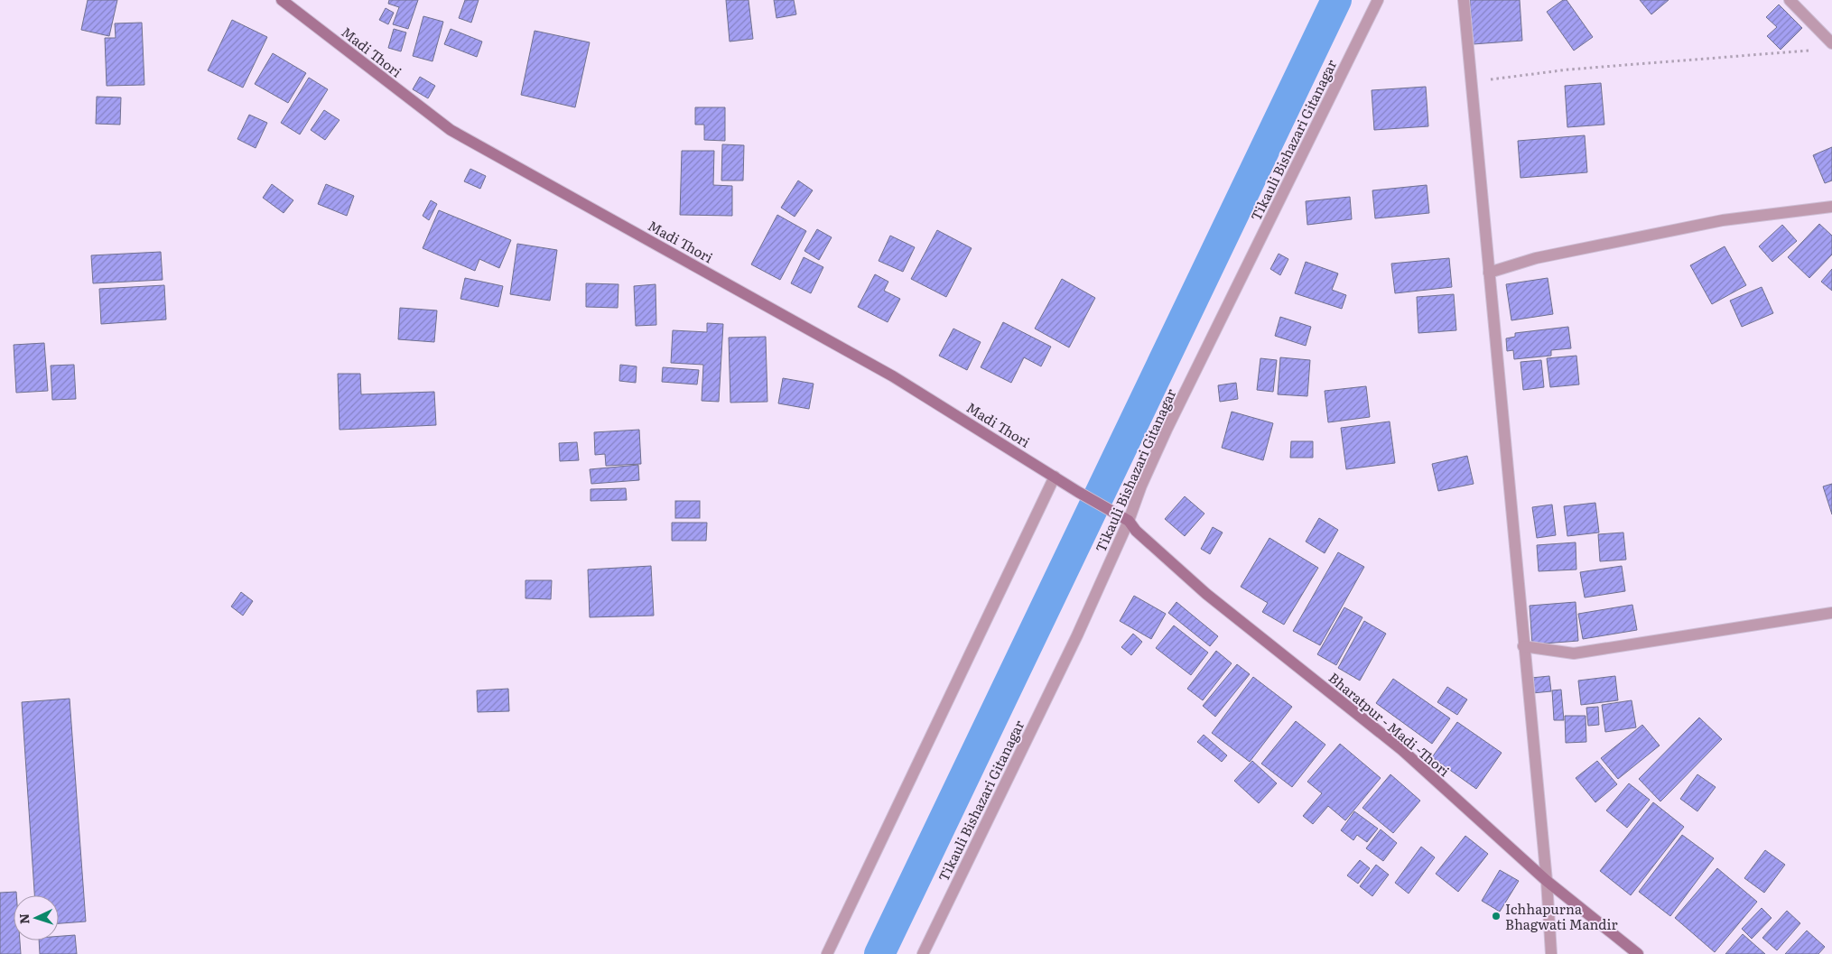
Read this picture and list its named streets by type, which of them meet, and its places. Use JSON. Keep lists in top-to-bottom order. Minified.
{"streets":{"main road":["Madi Thori","Bharatpur - Madi -Thori"],"street":["Tikauli Bishazari Gitanagar"]},"crossings":[["Madi Thori","Bharatpur - Madi -Thori"],["Tikauli Bishazari Gitanagar","Bharatpur - Madi -Thori"]],"places":["Ichhapurna Bhagwati Mandir"],"north":"left"}
